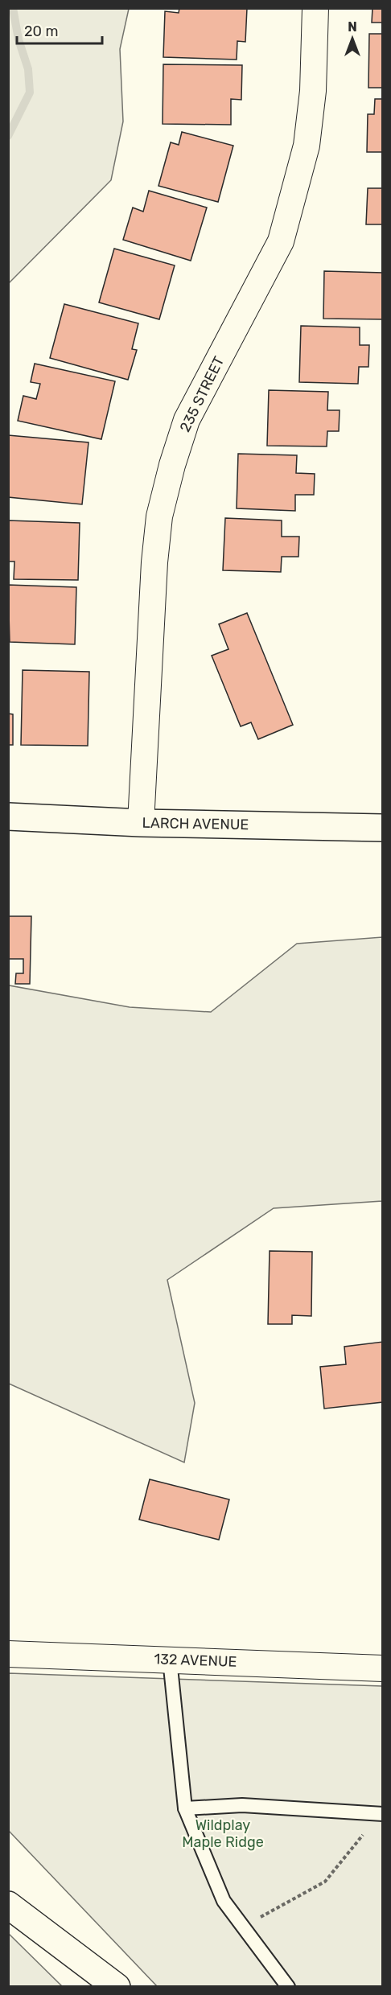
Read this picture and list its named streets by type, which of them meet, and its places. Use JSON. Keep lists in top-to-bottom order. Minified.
{"streets":{"street":["235 STREET","LARCH AVENUE","132 AVENUE"]},"crossings":[["235 STREET","LARCH AVENUE"]],"parks":["Wildplay Maple Ridge"],"scale_bar":"20 m","north":"top"}
